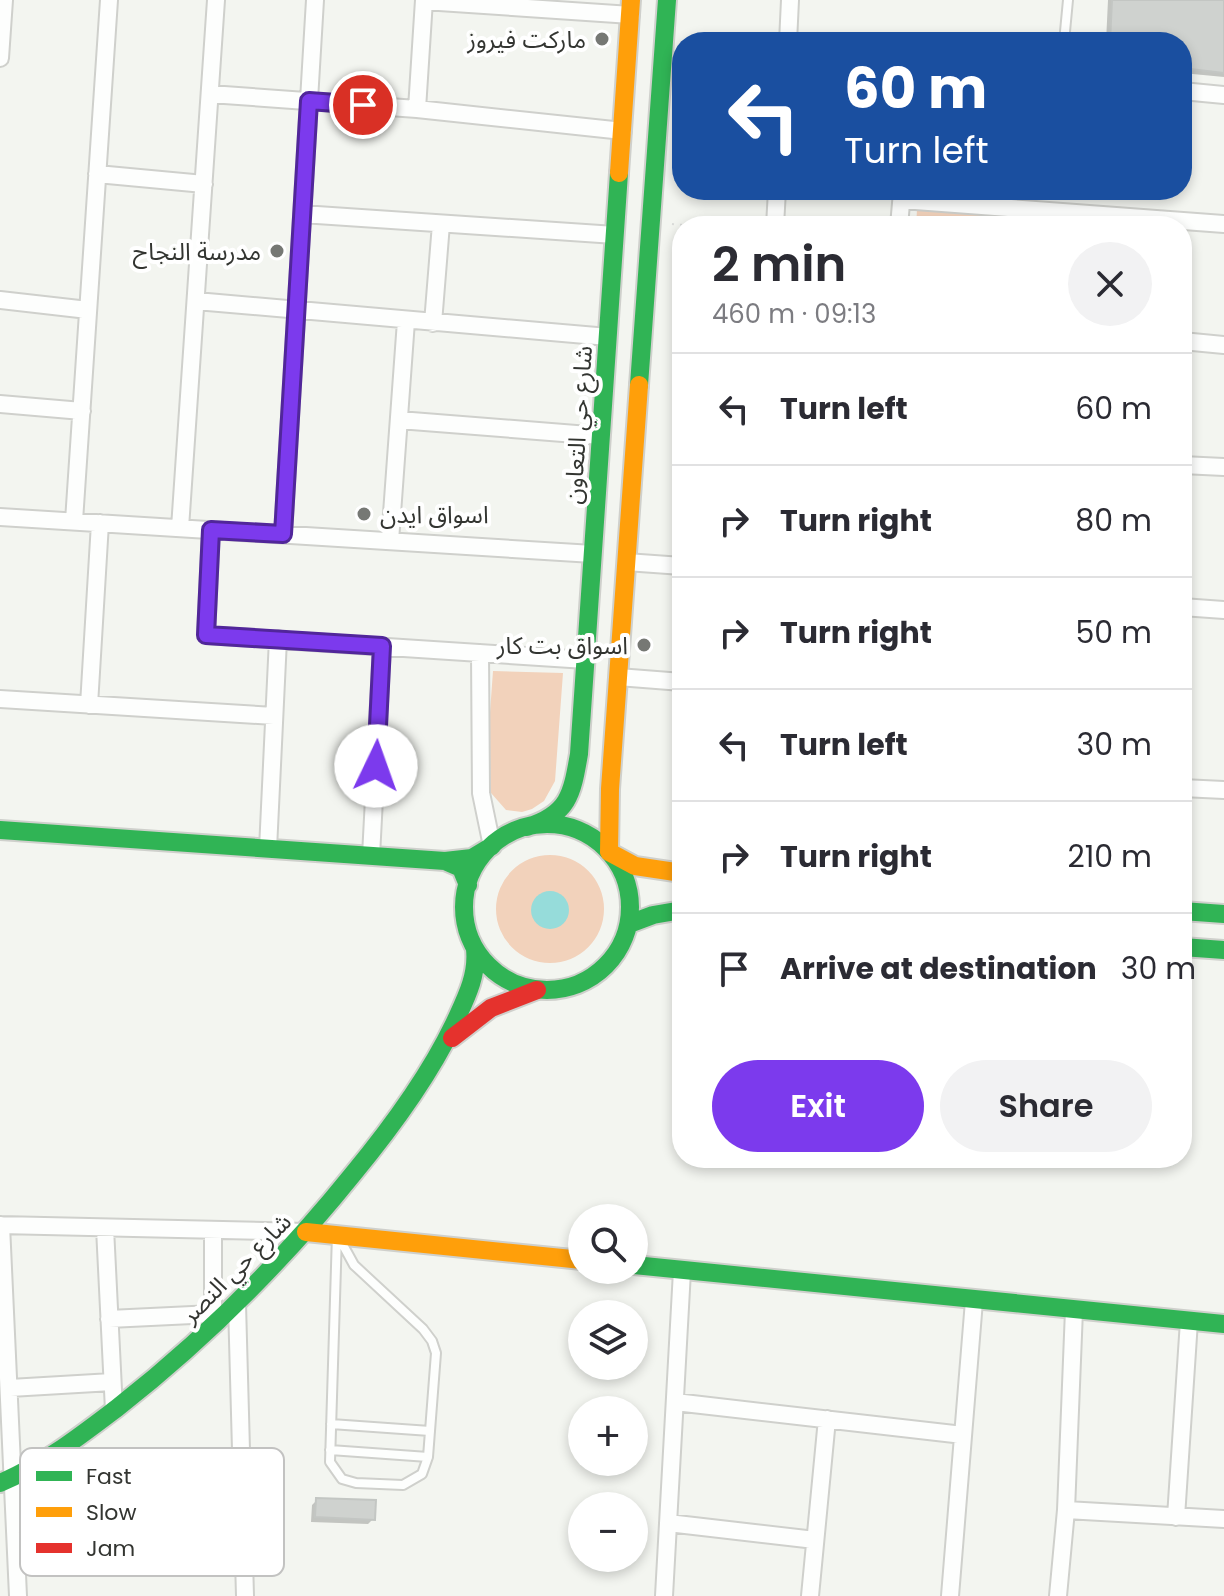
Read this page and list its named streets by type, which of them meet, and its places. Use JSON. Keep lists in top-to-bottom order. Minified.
{"streets":{"main road":["شارع حي التعاون","شارع حي النصر"]},"places":["ماركت فيروز","مدرسة النجاح","اسواق ايدن","اسواق بت كار"],"legend":["Fast","Slow","Jam"],"page":{"turn":["60 m","Turn left"],"heading":["2 min","460 m · 09:13"],"list":[{"name":"Turn left","value":"60 m"},{"name":"Turn right","value":"80 m"},{"name":"Turn right","value":"50 m"},{"name":"Turn left","value":"30 m"},{"name":"Turn right","value":"210 m"},{"name":"Arrive at destination","value":"30 m"}],"buttons":["Exit","Share"],"map_buttons":["+","−"]}}
